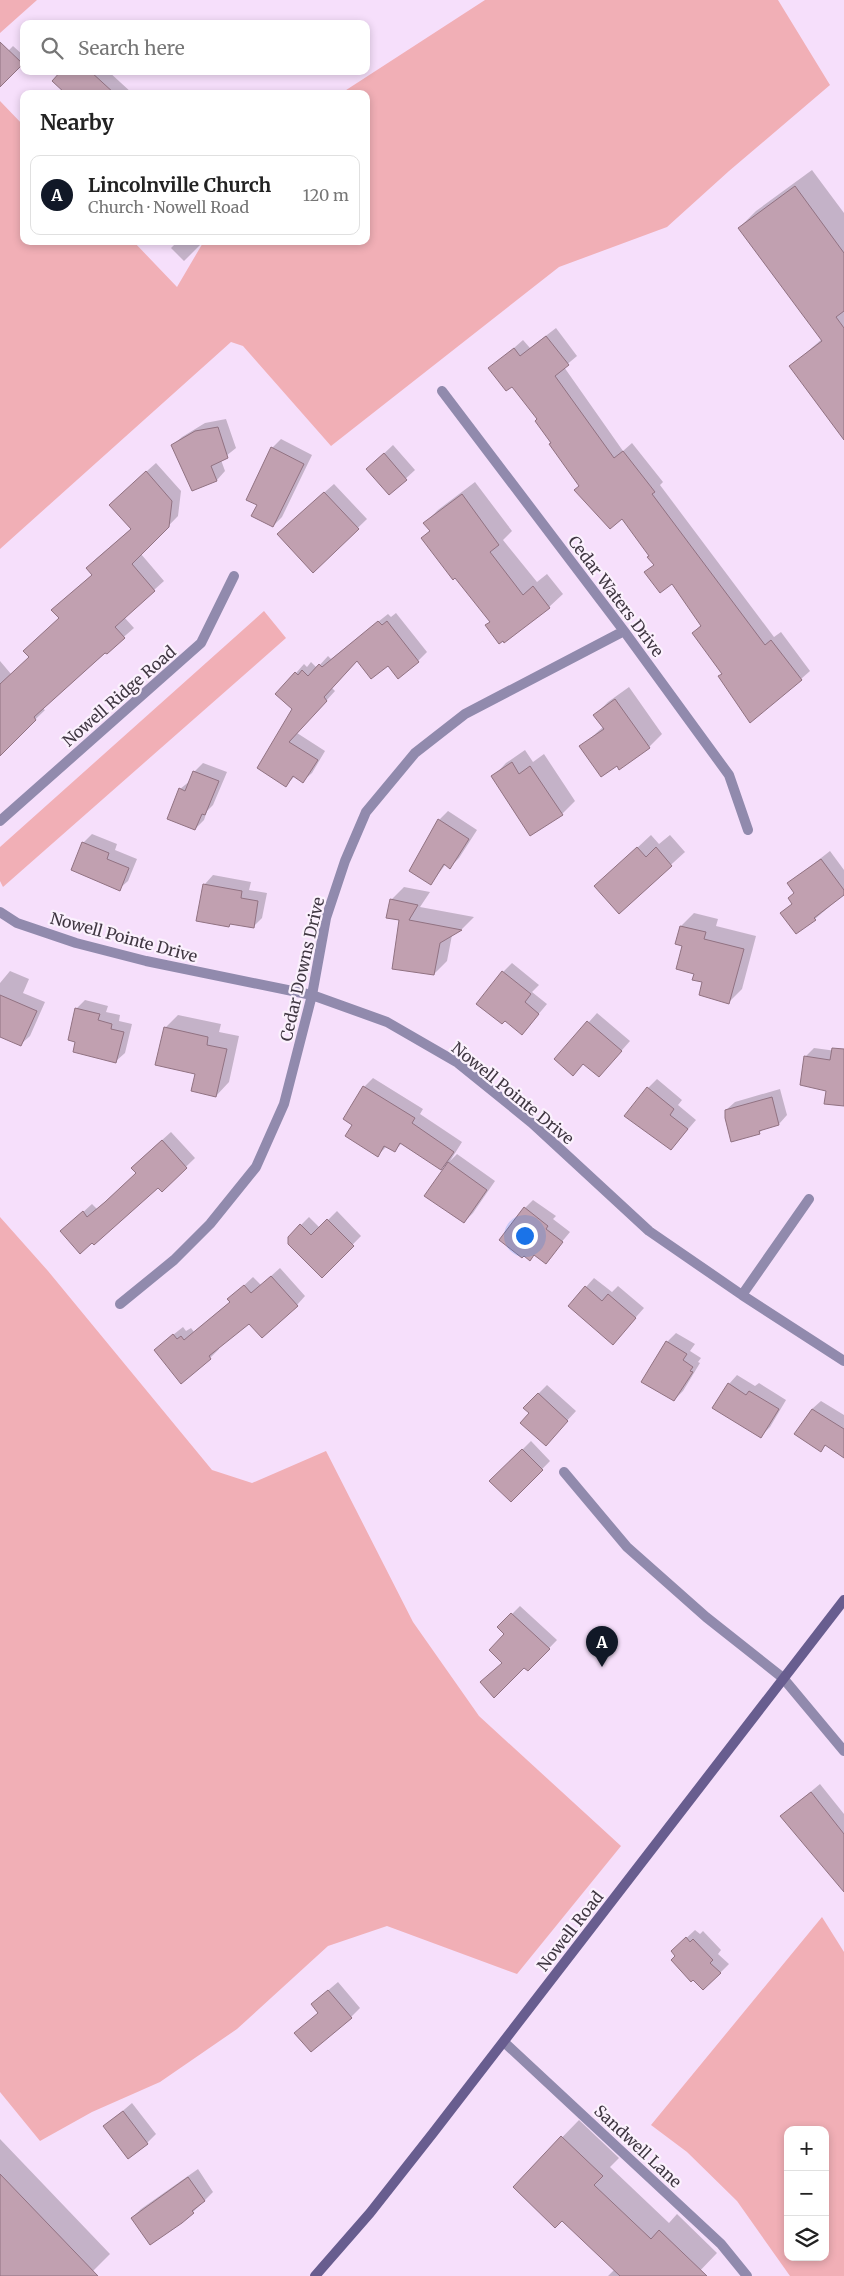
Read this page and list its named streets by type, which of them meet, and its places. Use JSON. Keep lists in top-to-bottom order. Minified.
{"streets":{"street":["Cedar Waters Drive","Nowell Ridge Road","Nowell Pointe Drive","Cedar Downs Drive","Nowell Road","Sandwell Lane"]},"crossings":[["Cedar Waters Drive","Cedar Downs Drive"],["Nowell Pointe Drive","Cedar Downs Drive"],["Nowell Road","Sandwell Lane"]],"page":{"search":"Search here","heading":"Nearby","list":[{"mark":"A","name":"Lincolnville Church","note":"Church · Nowell Road","value":"120 m"}],"pins":"A","map_buttons":["+","−"]}}
